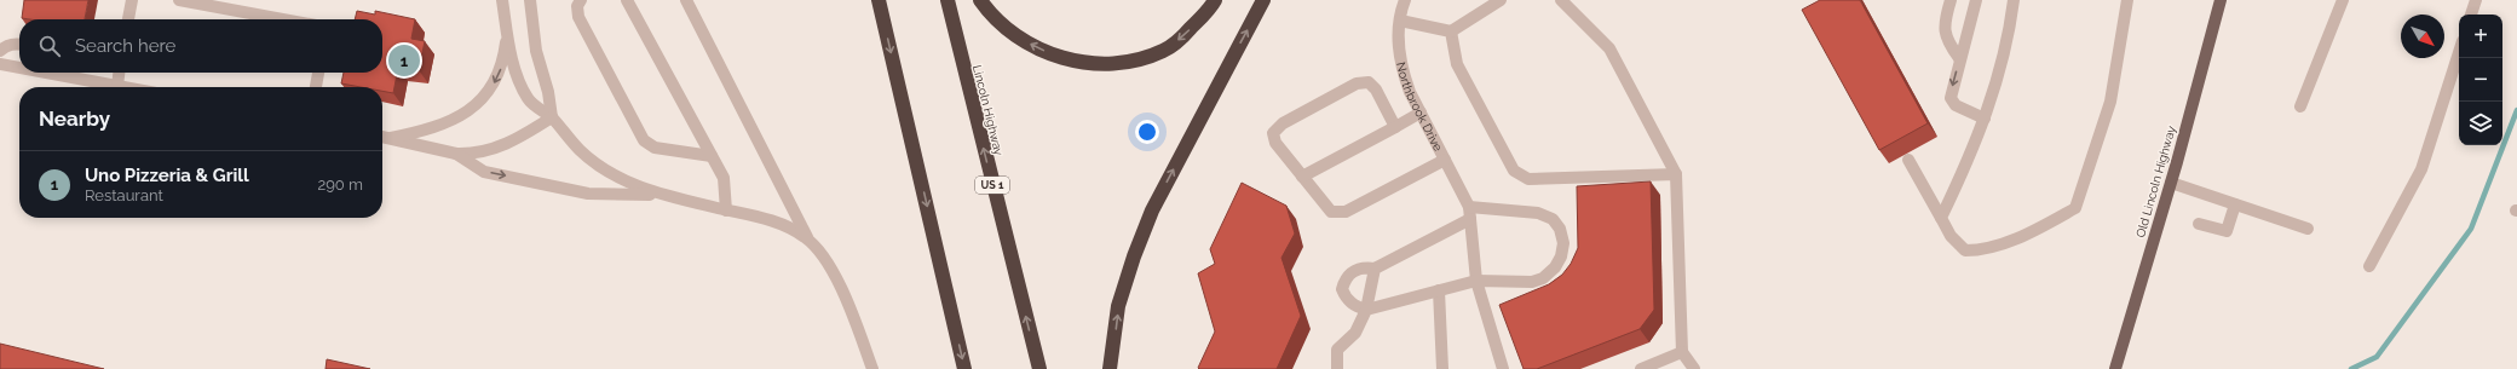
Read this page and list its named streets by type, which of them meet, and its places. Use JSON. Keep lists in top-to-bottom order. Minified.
{"streets":{"highway":["Lincoln Highway","US 1"],"main road":["Old Lincoln Highway"],"lane":["Northbrook Drive"]},"north":"bottom right","page":{"map_buttons":["+","−"],"search":"Search here","pins":"1","heading":"Nearby","list":[{"mark":"1","name":"Uno Pizzeria & Grill","note":"Restaurant","value":"290 m"}]}}
